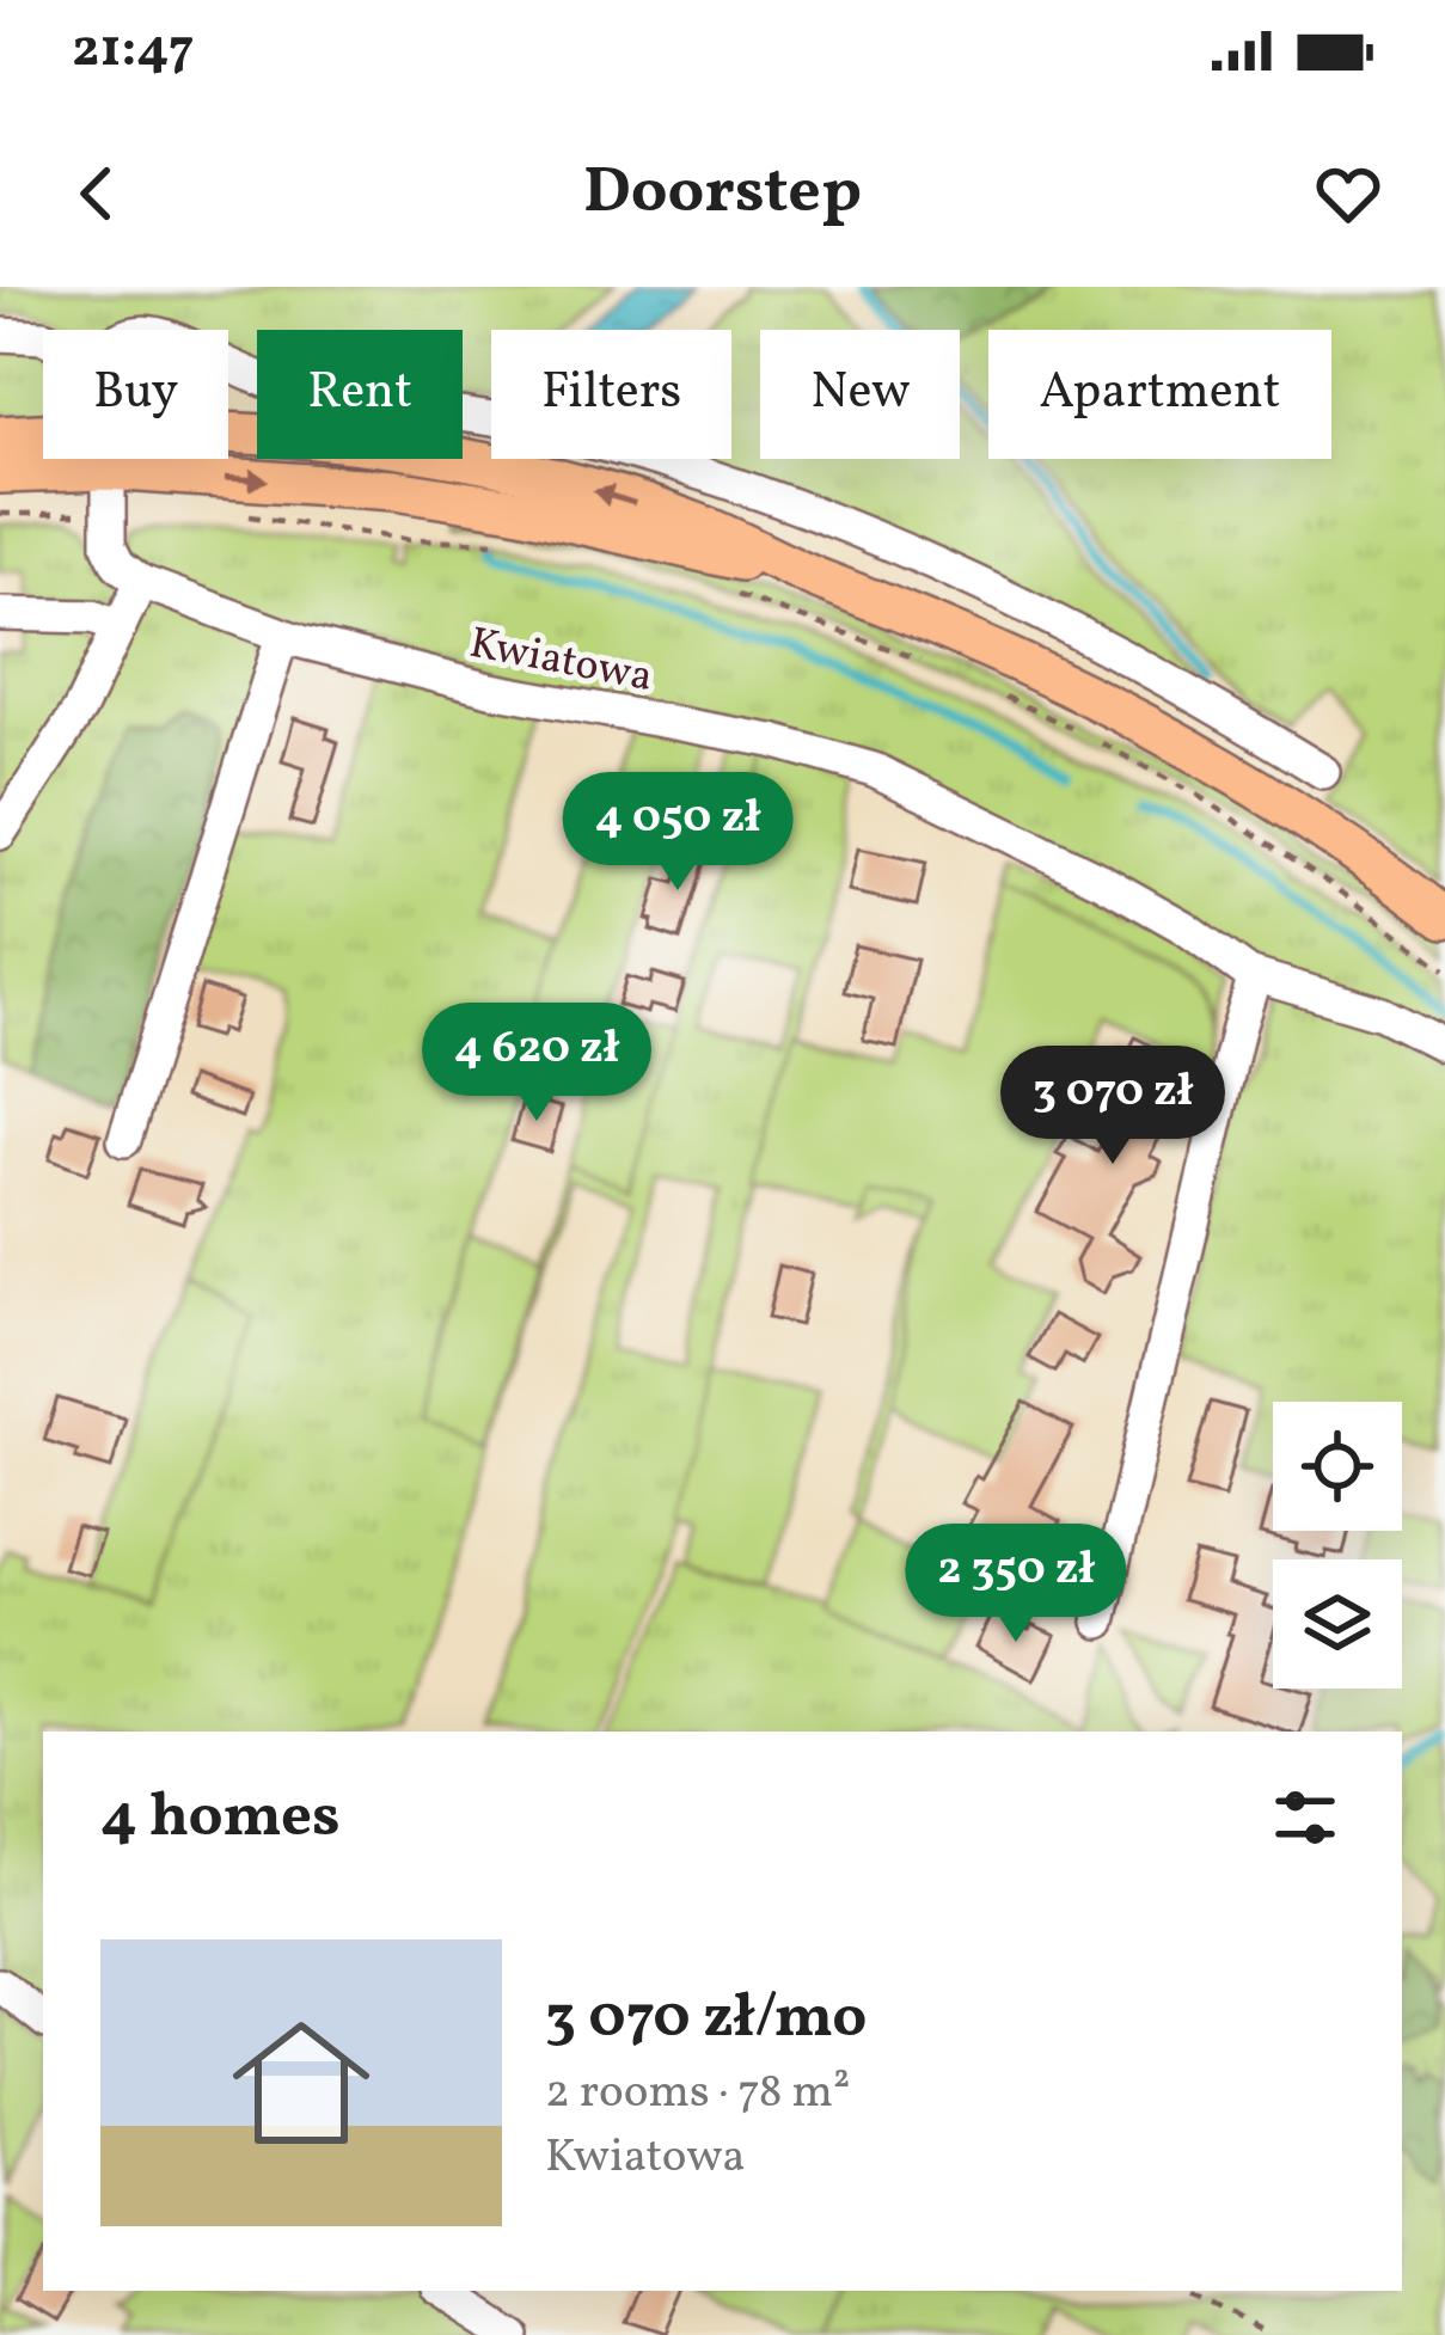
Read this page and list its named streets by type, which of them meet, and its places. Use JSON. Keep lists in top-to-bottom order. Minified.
{"streets":{"street":["Kwiatowa"]},"page":{"status":"21:47","header":"Doorstep","chip":["Buy","Rent","Filters","New","Apartment"],"price":["4 050 zł","4 620 zł","3 070 zł","2 350 zł"],"heading":"4 homes","list":[{"name":"3 070 zł/mo","note":"2 rooms · 78 m² · Kwiatowa"}]}}
